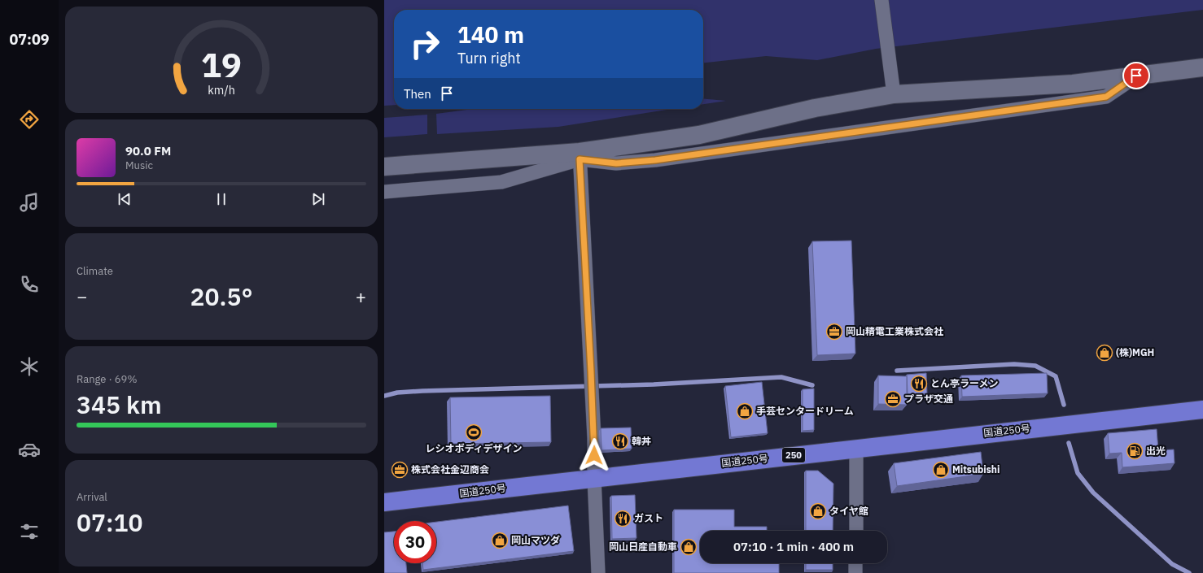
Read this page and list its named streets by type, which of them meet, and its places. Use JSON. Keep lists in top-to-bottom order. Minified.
{"streets":{"highway":["国道250号","250"]},"places":{"office":["岡山精電工業株式会社","プラザ交通","株式会社金辺商会"],"shop":["(株)MGH","手芸センタードリーム","Mitsubishi","タイヤ館","岡山マツダ","岡山日産自動車"],"restaurant":["とん亭ラーメン","韓丼","ガスト"],"sports":["レシオボディデザイン"],"fuel station":["出光"]},"page":{"tabs":"07:09","turn":["140 m","Turn right"],"then":"Then","song":["90.0 FM","Music"],"tile":["Climate",["Range · 69%","345 km"],["Arrival","07:10"]],"heat":["−","20.5°","+"],"limit":"30","trip":"07:10 · 1 min · 400 m","gauge":["19","km/h"]}}
